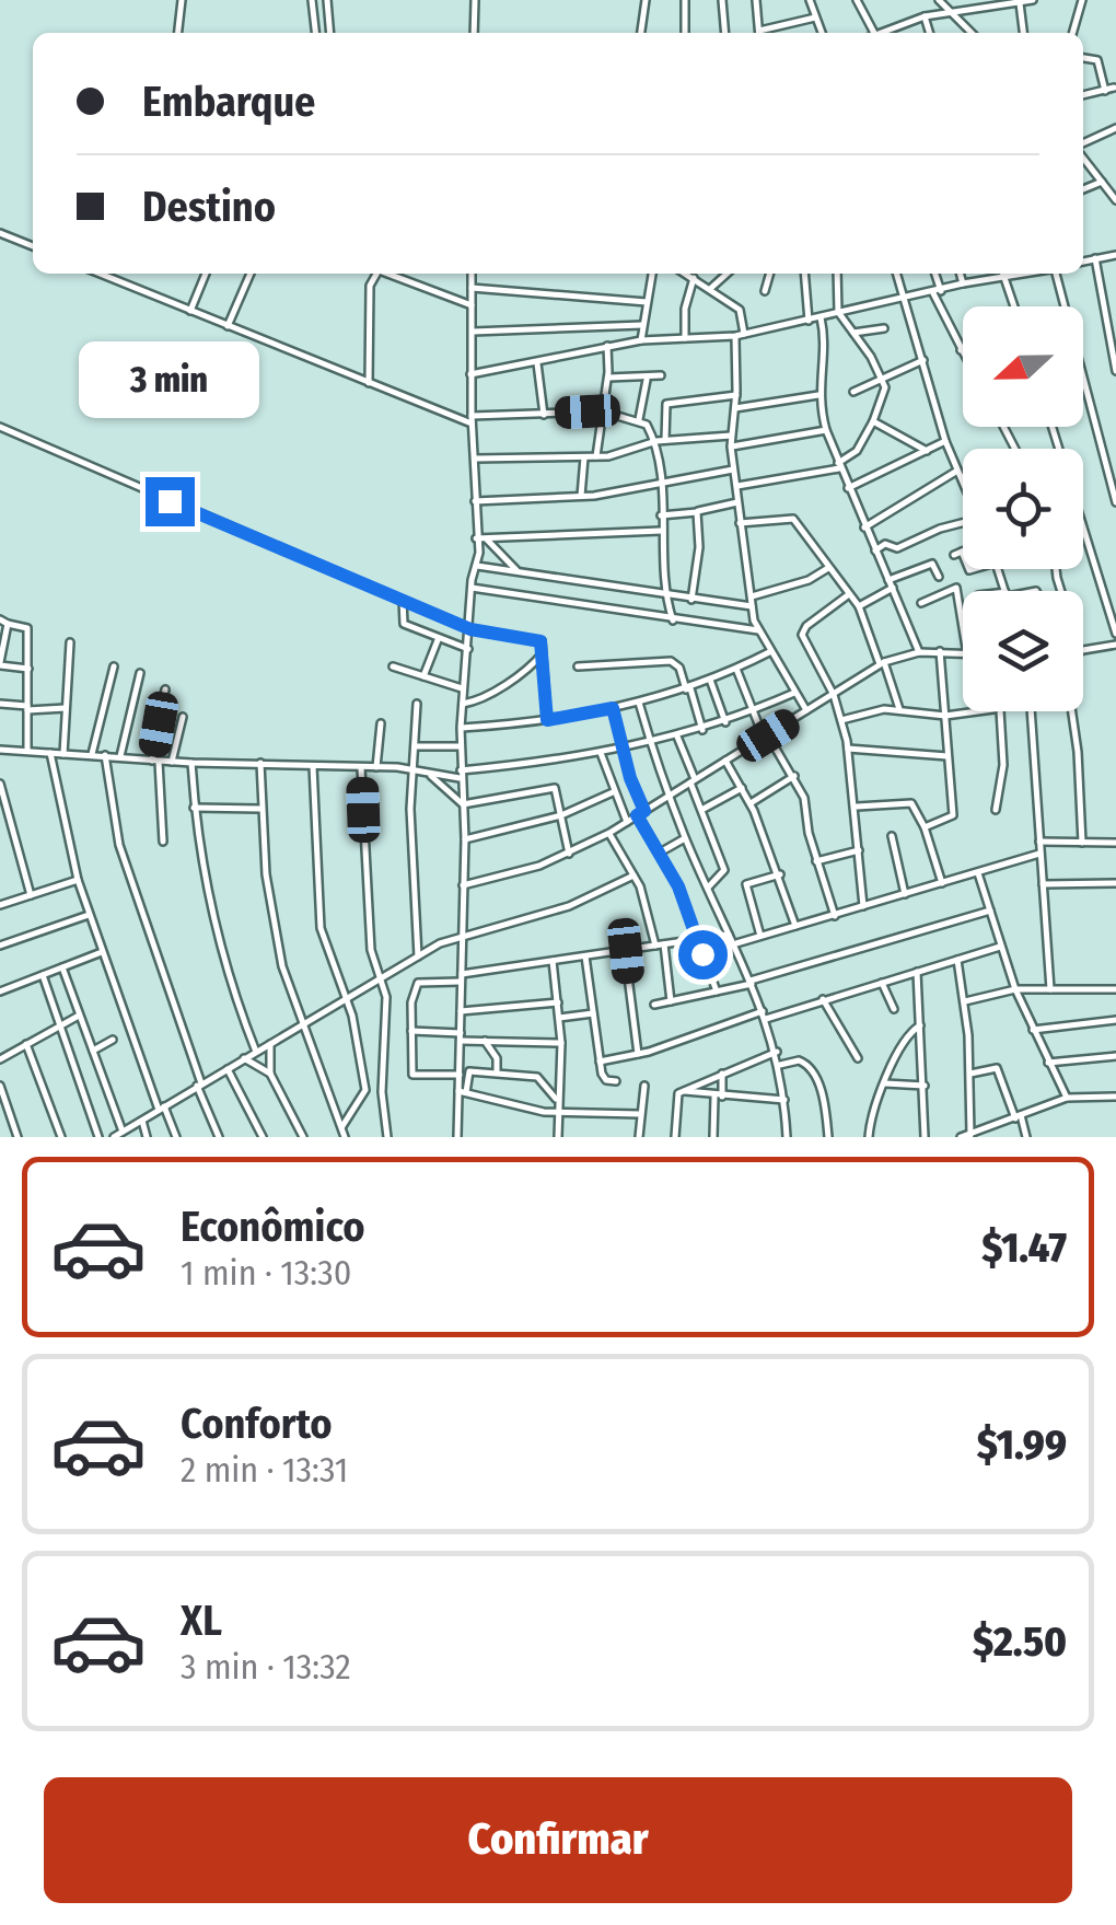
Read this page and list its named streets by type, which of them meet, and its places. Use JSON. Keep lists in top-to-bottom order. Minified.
{"north":"left","page":{"banner":["Embarque","Destino"],"bubble":"3 min","list":[{"name":"Econômico","note":"1 min · 13:30","value":"$1.47"},{"name":"Conforto","note":"2 min · 13:31","value":"$1.99"},{"name":"XL","note":"3 min · 13:32","value":"$2.50"}],"buttons":"Confirmar"}}
